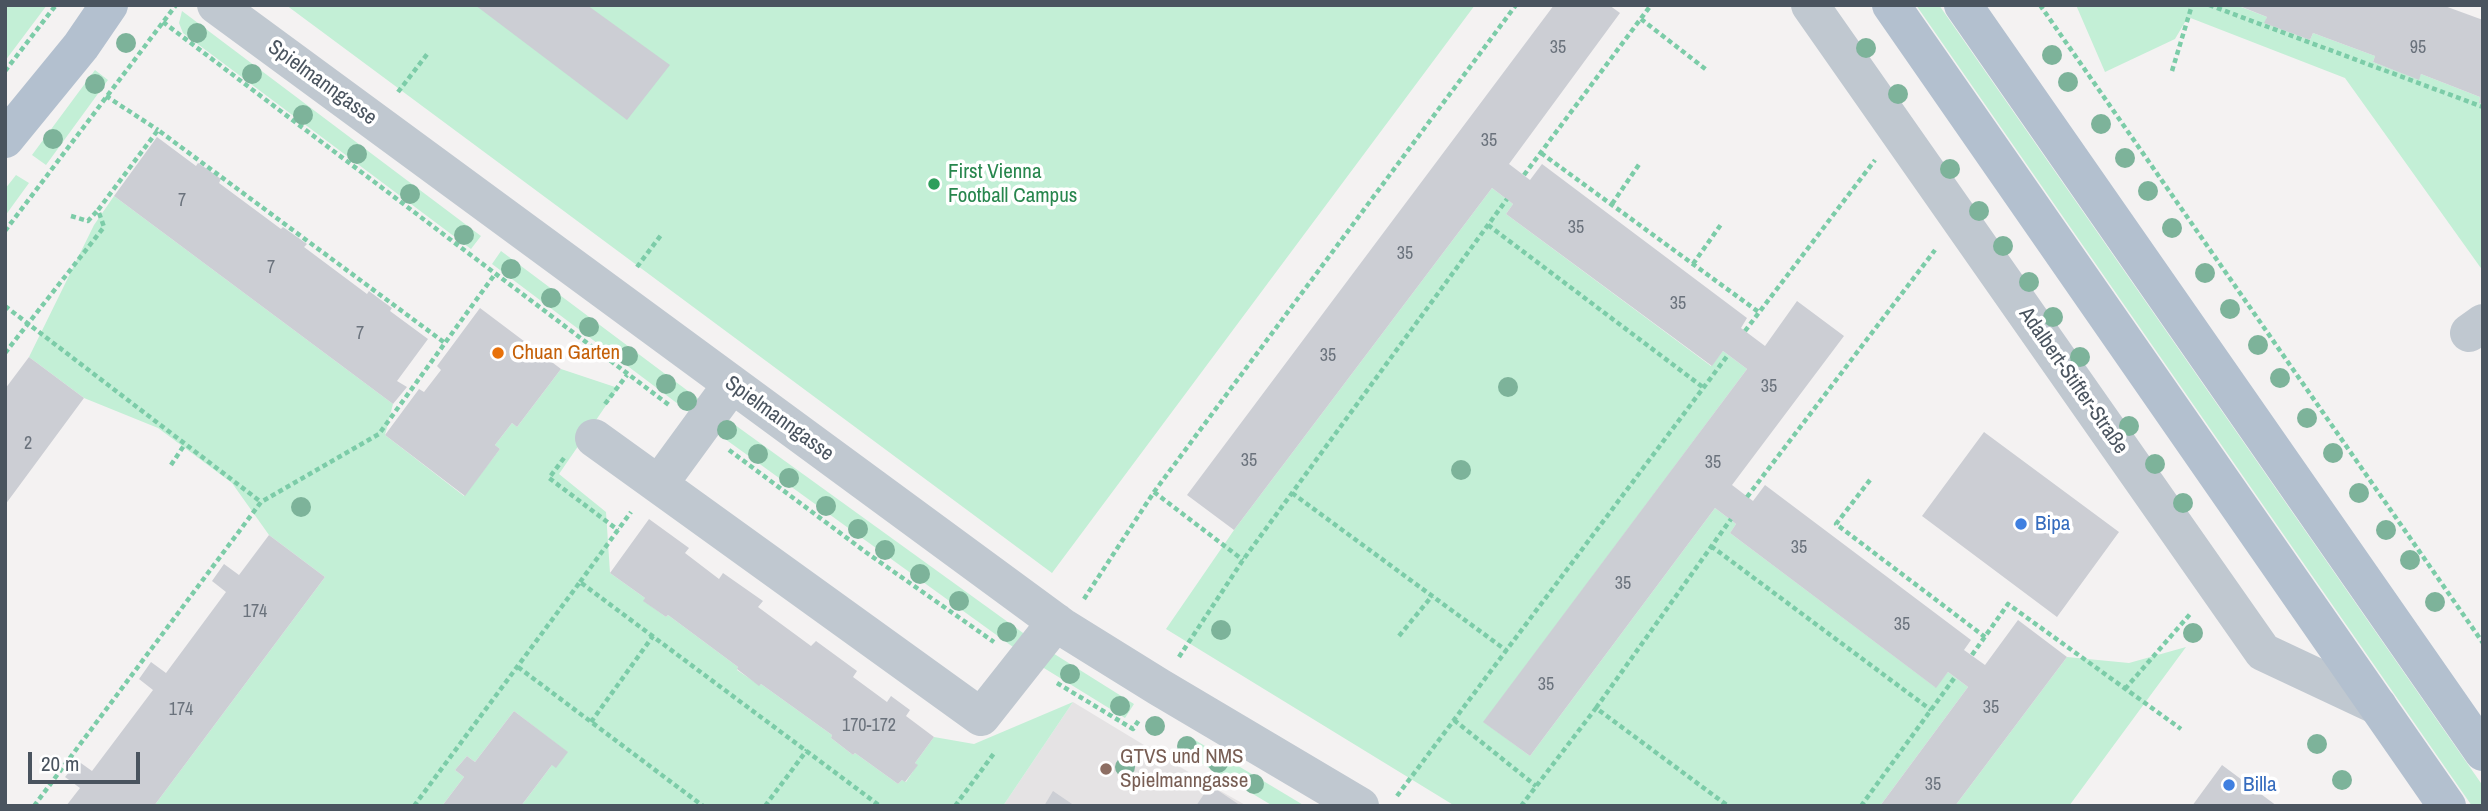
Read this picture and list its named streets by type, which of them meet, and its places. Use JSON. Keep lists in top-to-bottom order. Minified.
{"streets":{"street":["Spielmanngasse","Adalbert-Stifter-Straße"]},"places":["First Vienna Football Campus","Chuan Garten","Bipa","GTVS und NMS Spielmanngasse","Billa"],"house_numbers":["35","95","35","7","35","35","7","35","7","35","35","2","35","35","35","35","174","35","35","35","174","170-172","35"],"scale_bar":"20 m"}
